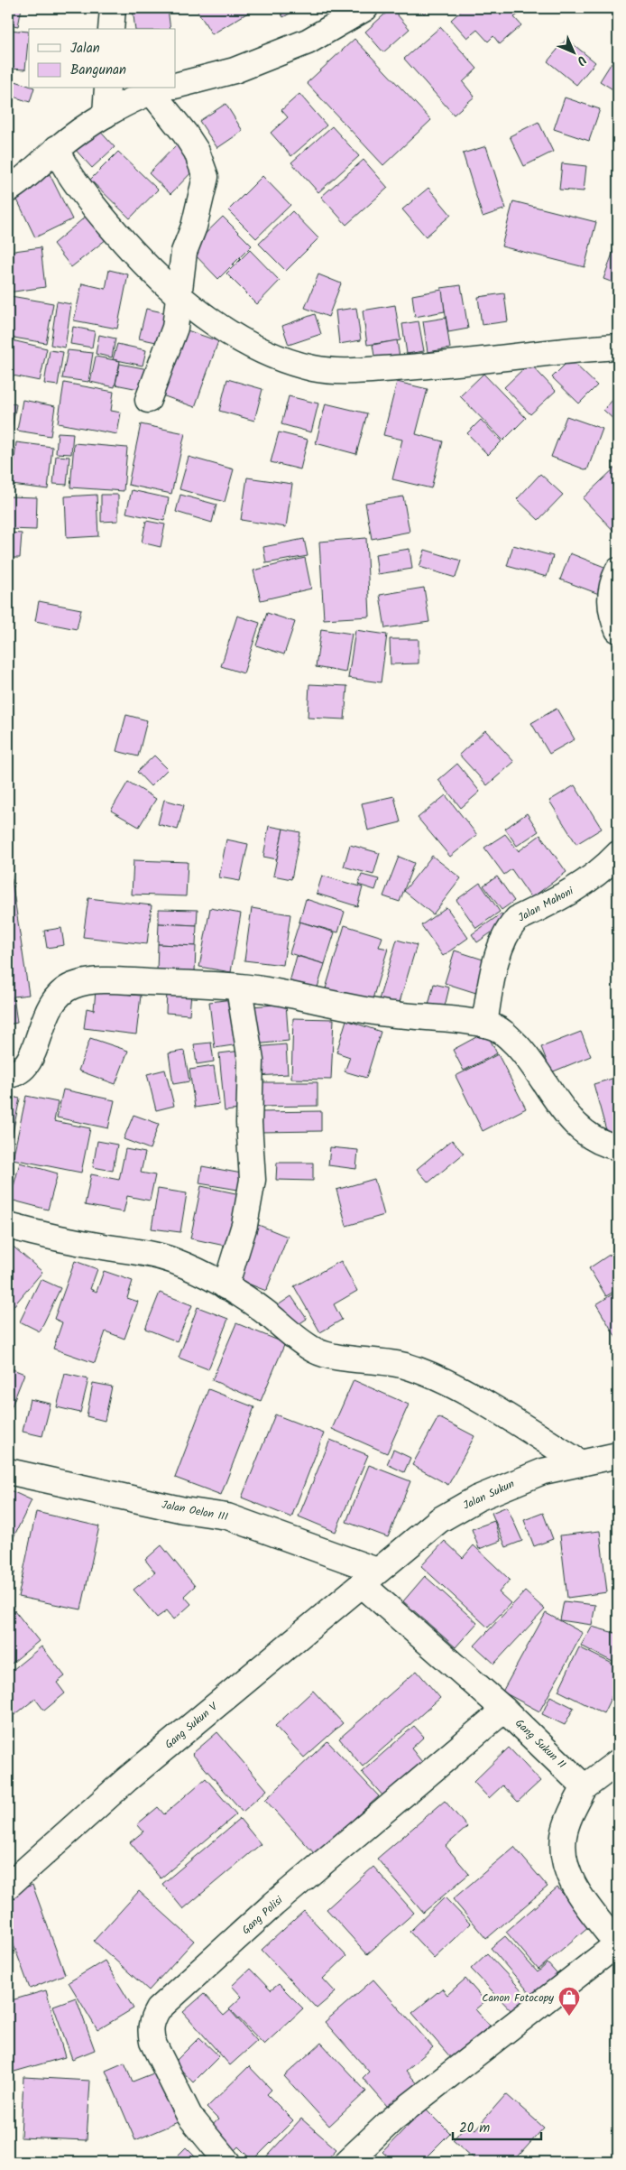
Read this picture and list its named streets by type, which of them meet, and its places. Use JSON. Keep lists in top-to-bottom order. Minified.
{"streets":{"street":["Jalan Mahoni","Jalan Sukun","Jalan Oelon III","Gang Sukun V","Gang Sukun II","Gang Polisi"]},"crossings":[["Jalan Sukun","Jalan Oelon III"],["Jalan Sukun","Gang Sukun V"],["Jalan Sukun","Gang Sukun II"],["Jalan Oelon III","Gang Sukun V"],["Jalan Oelon III","Gang Sukun II"],["Gang Sukun V","Gang Sukun II"],["Gang Sukun II","Gang Polisi"]],"places":{"shop":["Canon Fotocopy"]},"legend":["Jalan","Bangunan"],"scale_bar":"20 m","north":"bottom right"}
